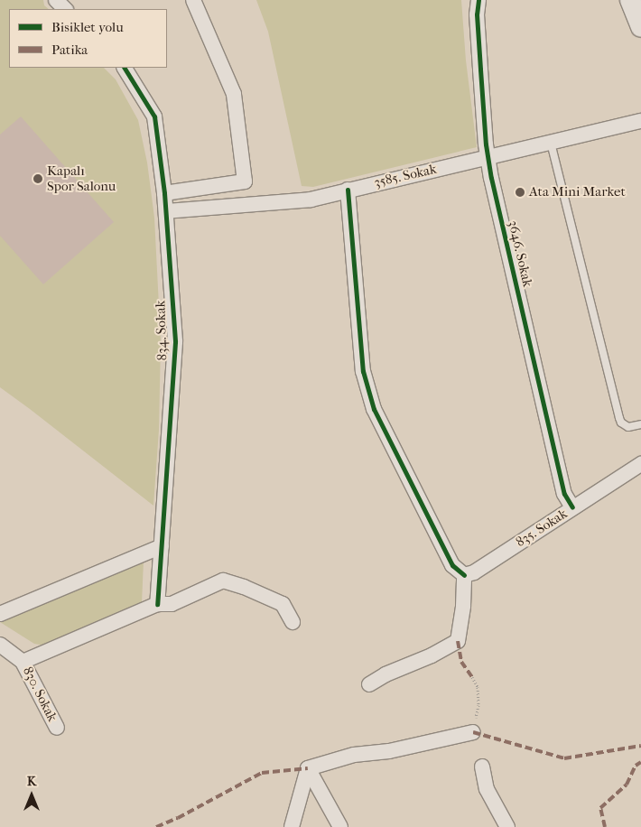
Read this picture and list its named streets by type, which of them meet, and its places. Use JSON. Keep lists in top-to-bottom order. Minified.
{"streets":{"street":["3585. Sokak","3646. Sokak","834. Sokak","835. Sokak","830. Sokak"]},"crossings":[["3585. Sokak","3646. Sokak"],["3585. Sokak","834. Sokak"],["3646. Sokak","835. Sokak"]],"places":["Kapalı Spor Salonu","Ata Mini Market"],"legend":["Bisiklet yolu","Patika"],"north":"top"}
